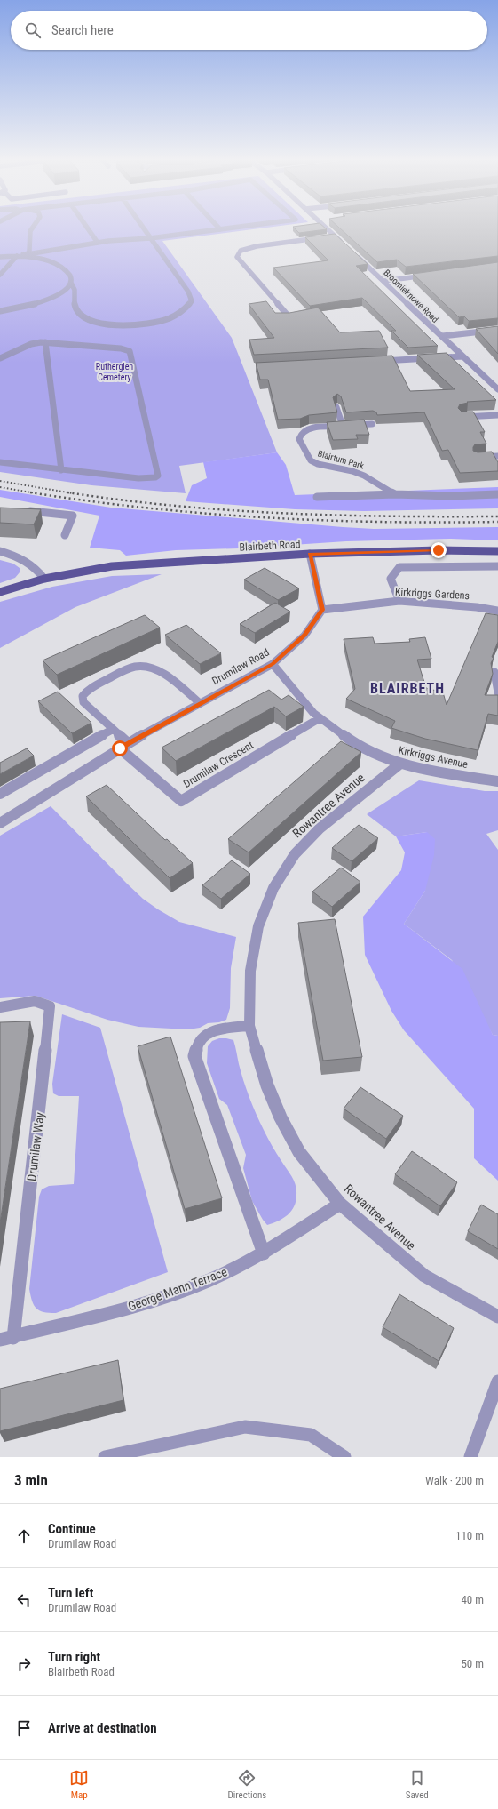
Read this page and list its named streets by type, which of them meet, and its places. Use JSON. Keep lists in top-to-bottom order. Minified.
{"streets":{"main road":["Blairbeth Road"],"street":["Broomieknowe Road","Blairtum Park","Kirkriggs Gardens","Drumilaw Road","Kirkriggs Avenue","Drumilaw Crescent","Rowantree Avenue","Drumilaw Way","George Mann Terrace"]},"crossings":[["Kirkriggs Gardens","Drumilaw Road"],["Drumilaw Road","Kirkriggs Avenue"],["Drumilaw Road","Drumilaw Crescent"],["Kirkriggs Avenue","Drumilaw Crescent"],["Kirkriggs Avenue","Rowantree Avenue"],["Rowantree Avenue","George Mann Terrace"],["Drumilaw Way","George Mann Terrace"]],"districts":["BLAIRBETH"],"parks":["Rutherglen Cemetery"],"page":{"search":"Search here","heading":["3 min","Walk · 200 m"],"list":[["Continue","Drumilaw Road","110 m"],["Turn left","Drumilaw Road","40 m"],["Turn right","Blairbeth Road","50 m"],"Arrive at destination"],"nav":["Map","Directions","Saved"]}}
